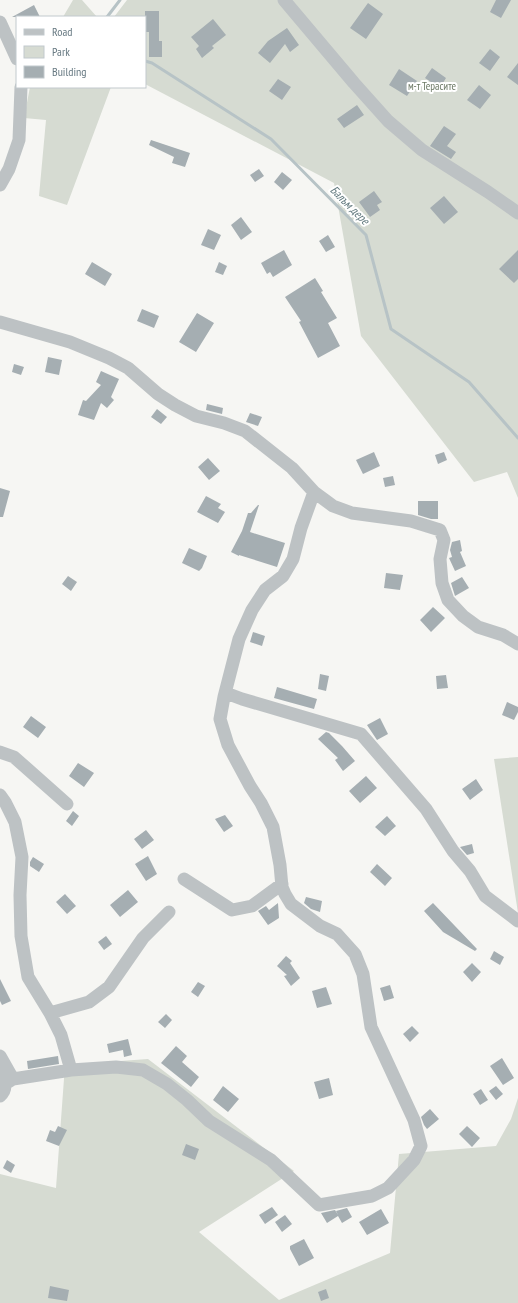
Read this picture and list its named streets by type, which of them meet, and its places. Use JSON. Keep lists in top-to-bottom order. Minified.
{"water":["Балъм дере"],"parks":["м-т Терасите"],"legend":["Road","Park","Building"]}
